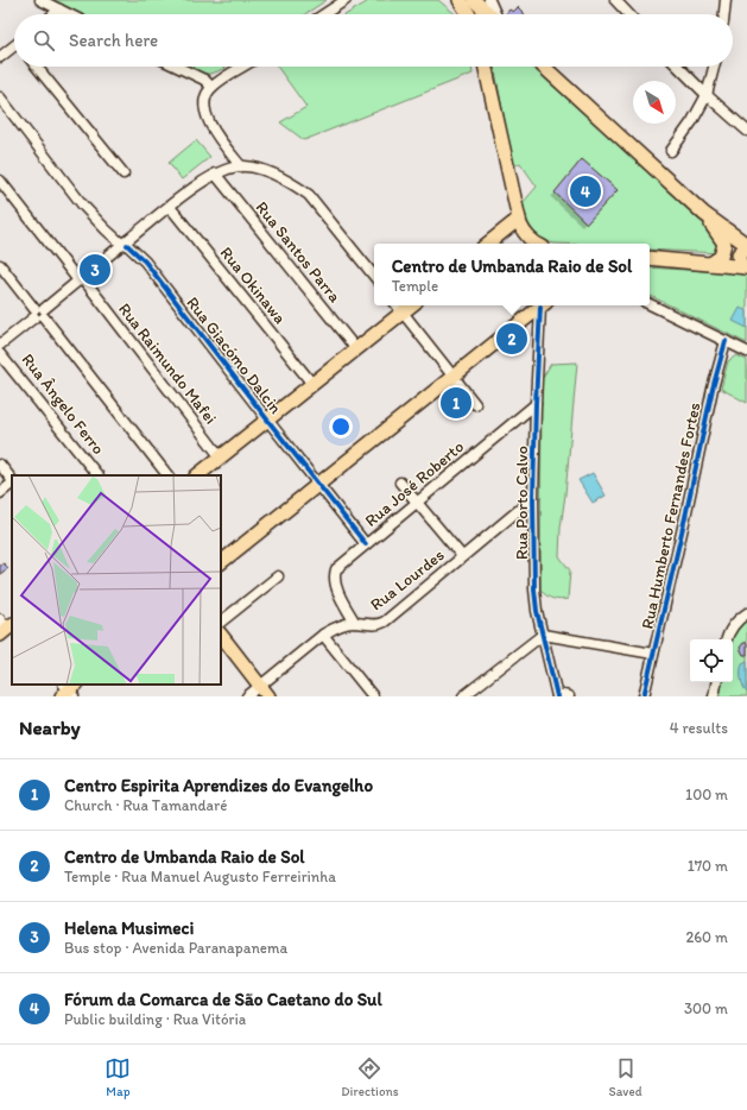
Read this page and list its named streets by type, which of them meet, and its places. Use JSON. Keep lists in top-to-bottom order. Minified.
{"streets":{"street":["Rua Santos Parra","Rua Okinawa","Rua Giacómo Dalcin","Rua Raimundo Mafei","Rua Ângelo Ferro","Rua José Roberto","Rua Porto Calvo","Rua Humberto Fernandes Fortes","Rua Lourdes"]},"crossings":[["Rua Giacómo Dalcin","Rua José Roberto"],["Rua José Roberto","Rua Porto Calvo"],["Rua José Roberto","Rua Lourdes"],["Rua Porto Calvo","Rua Lourdes"]],"north":"bottom right","page":{"search":"Search here","pins":["4","3","2","1"],"popup":["Centro de Umbanda Raio de Sol","Temple"],"heading":["Nearby","4 results"],"list":[{"mark":"1","name":"Centro Espirita Aprendizes do Evangelho","note":"Church · Rua Tamandaré","value":"100 m"},{"mark":"2","name":"Centro de Umbanda Raio de Sol","note":"Temple · Rua Manuel Augusto Ferreirinha","value":"170 m"},{"mark":"3","name":"Helena Musimeci","note":"Bus stop · Avenida Paranapanema","value":"260 m"},{"mark":"4","name":"Fórum da Comarca de São Caetano do Sul","note":"Public building · Rua Vitória","value":"300 m"}],"nav":["Map","Directions","Saved"]}}
